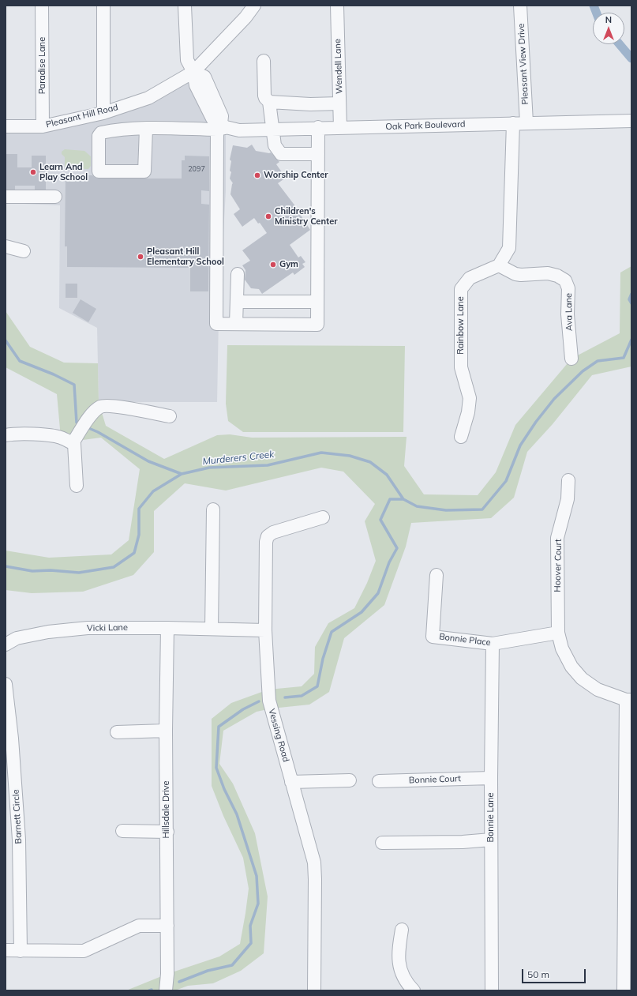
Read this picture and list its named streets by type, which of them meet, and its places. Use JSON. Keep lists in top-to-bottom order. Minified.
{"streets":{"street":["Pleasant View Drive","Paradise Lane","Wendell Lane","Pleasant Hill Road","Oak Park Boulevard","Ava Lane","Rainbow Lane","Hoover Court","Vicki Lane","Bonnie Place","Vessing Road","Bonnie Court","Hillsdale Drive","Barnett Circle","Bonnie Lane"]},"crossings":[["Pleasant View Drive","Oak Park Boulevard"],["Paradise Lane","Pleasant Hill Road"],["Wendell Lane","Oak Park Boulevard"],["Ava Lane","Rainbow Lane"],["Hoover Court","Bonnie Place"],["Vicki Lane","Vessing Road"],["Vicki Lane","Hillsdale Drive"],["Bonnie Place","Bonnie Lane"],["Bonnie Court","Bonnie Lane"]],"water":["Murderers Creek"],"places":["Learn And Play School","Worship Center","Children's Ministry Center","Pleasant Hill Elementary School","Gym"],"house_numbers":["2097"],"scale_bar":"50 m","north":"top"}
